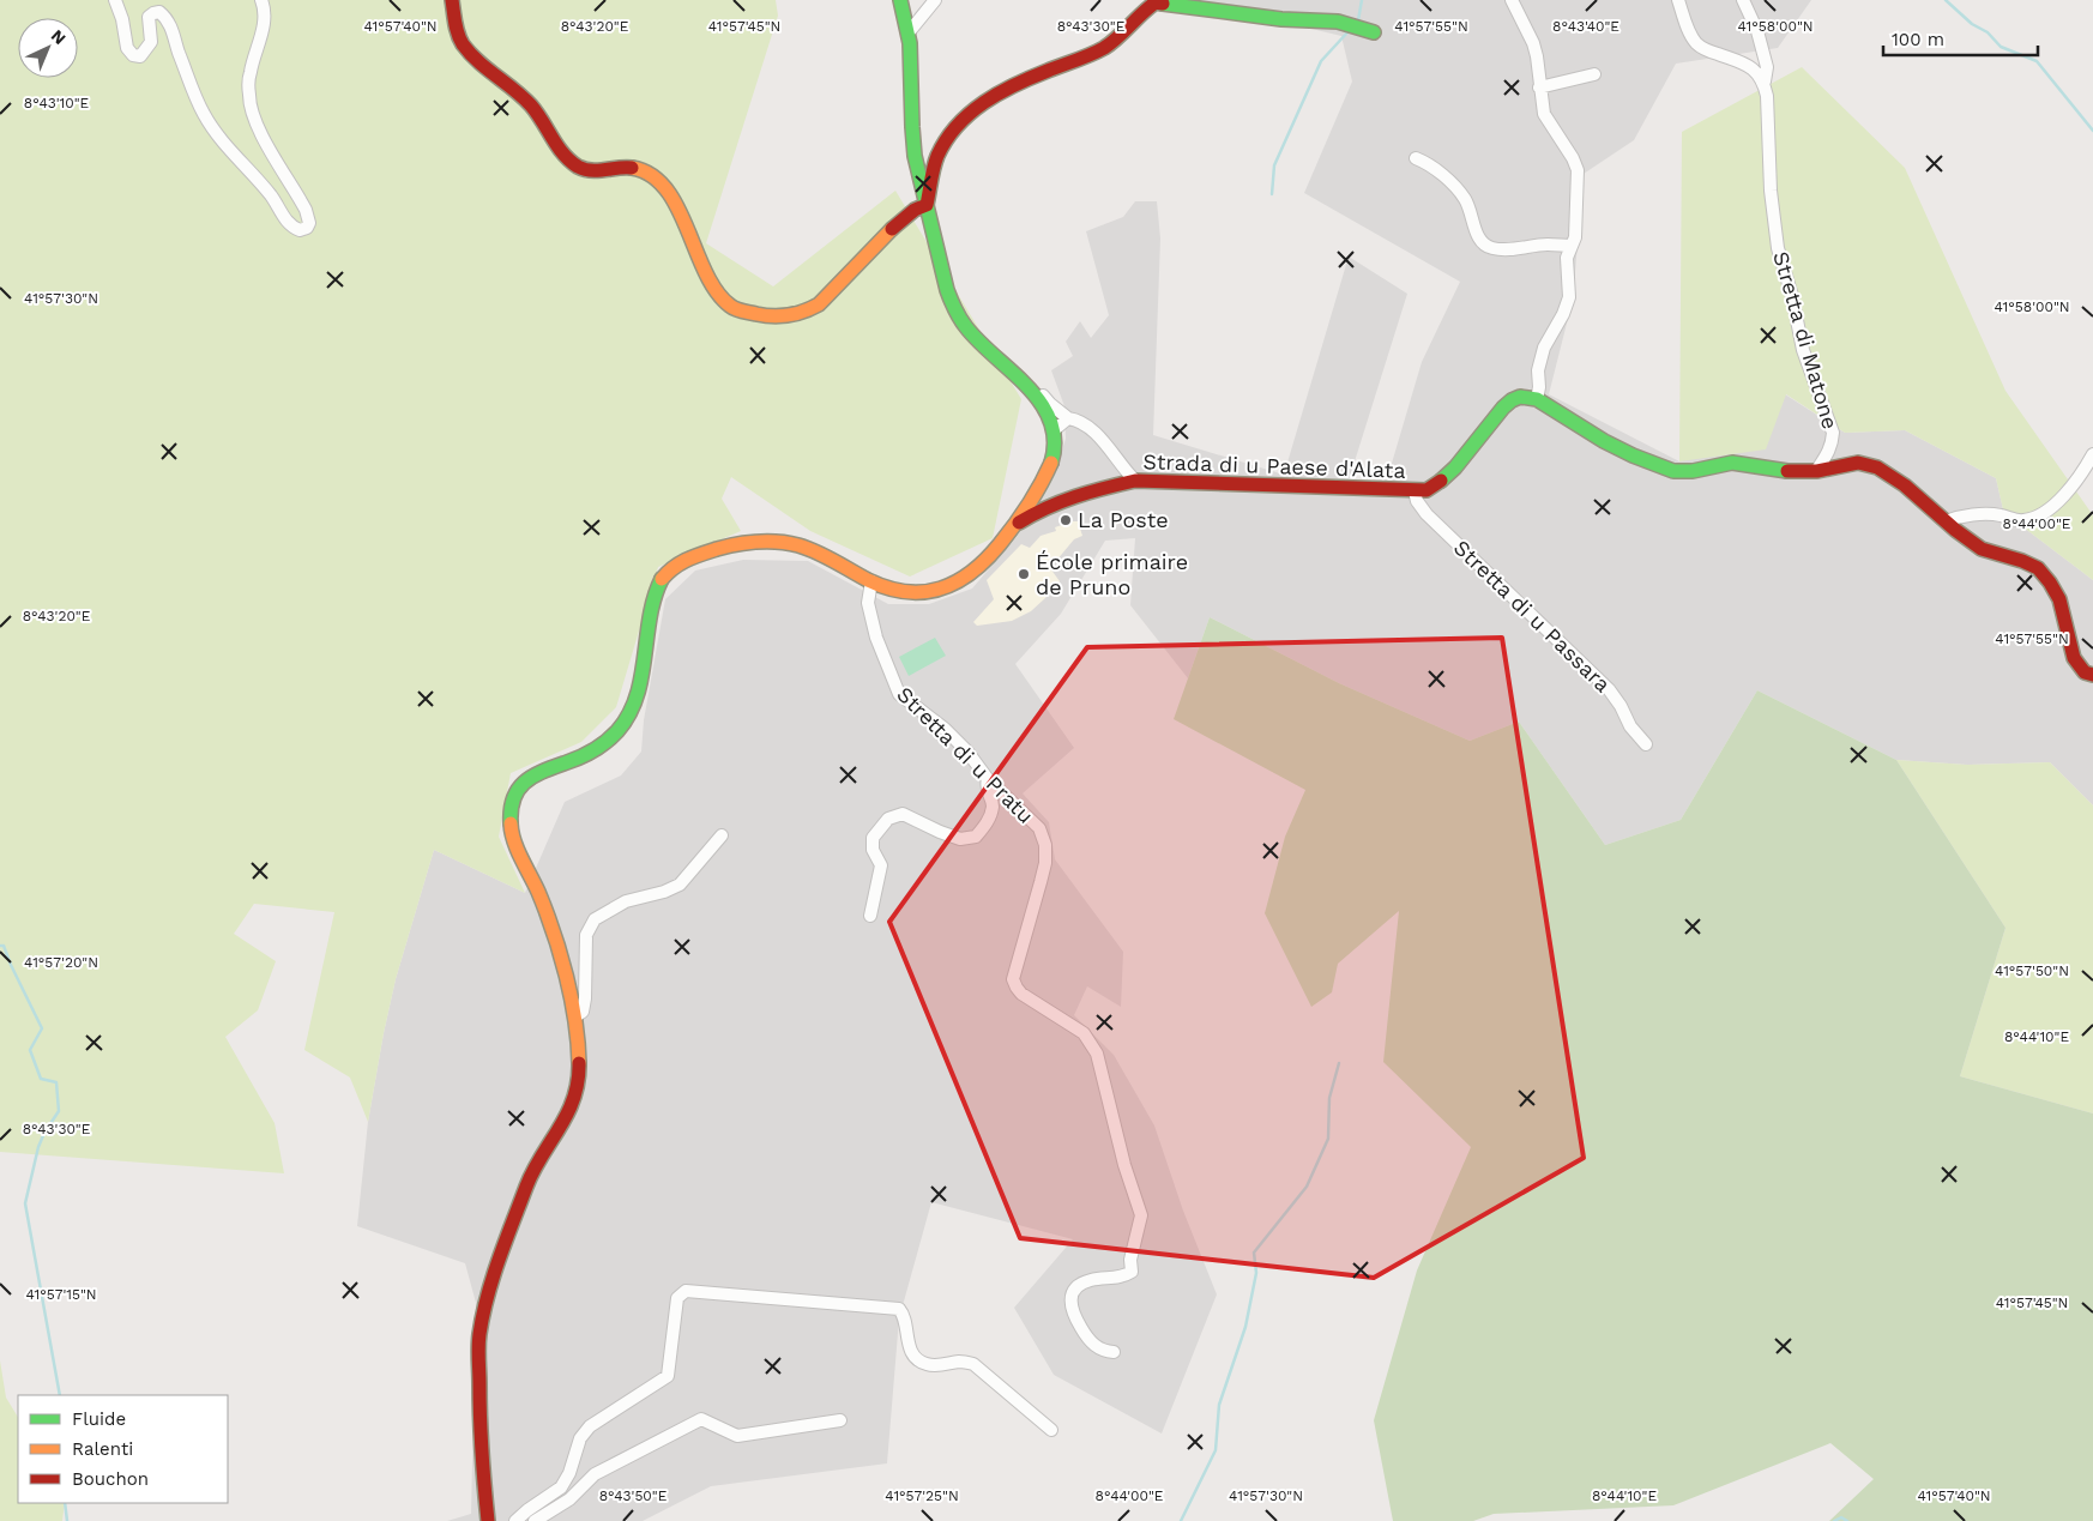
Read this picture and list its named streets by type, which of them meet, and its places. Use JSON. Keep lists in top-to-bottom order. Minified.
{"streets":{"street":["Stretta di Matone","Strada di u Paese d'Alata","Stretta di u Passara","Stretta di u Pratu"]},"crossings":[["Strada di u Paese d'Alata","Stretta di u Passara"]],"places":["La Poste","École primaire de Pruno"],"legend":["Fluide","Ralenti","Bouchon"],"scale_bar":"100 m","north":"top right","coordinates":["41°57'40\"N","41°57'45\"N","41°57'55\"N","41°58'00\"N","8°43'20\"E","8°43'30\"E","8°43'40\"E","8°43'10\"E","41°57'30\"N","8°44'00\"E","41°57'20\"N","41°57'50\"N","8°44'10\"E","41°57'15\"N","8°43'50\"E","41°57'25\"N"]}
